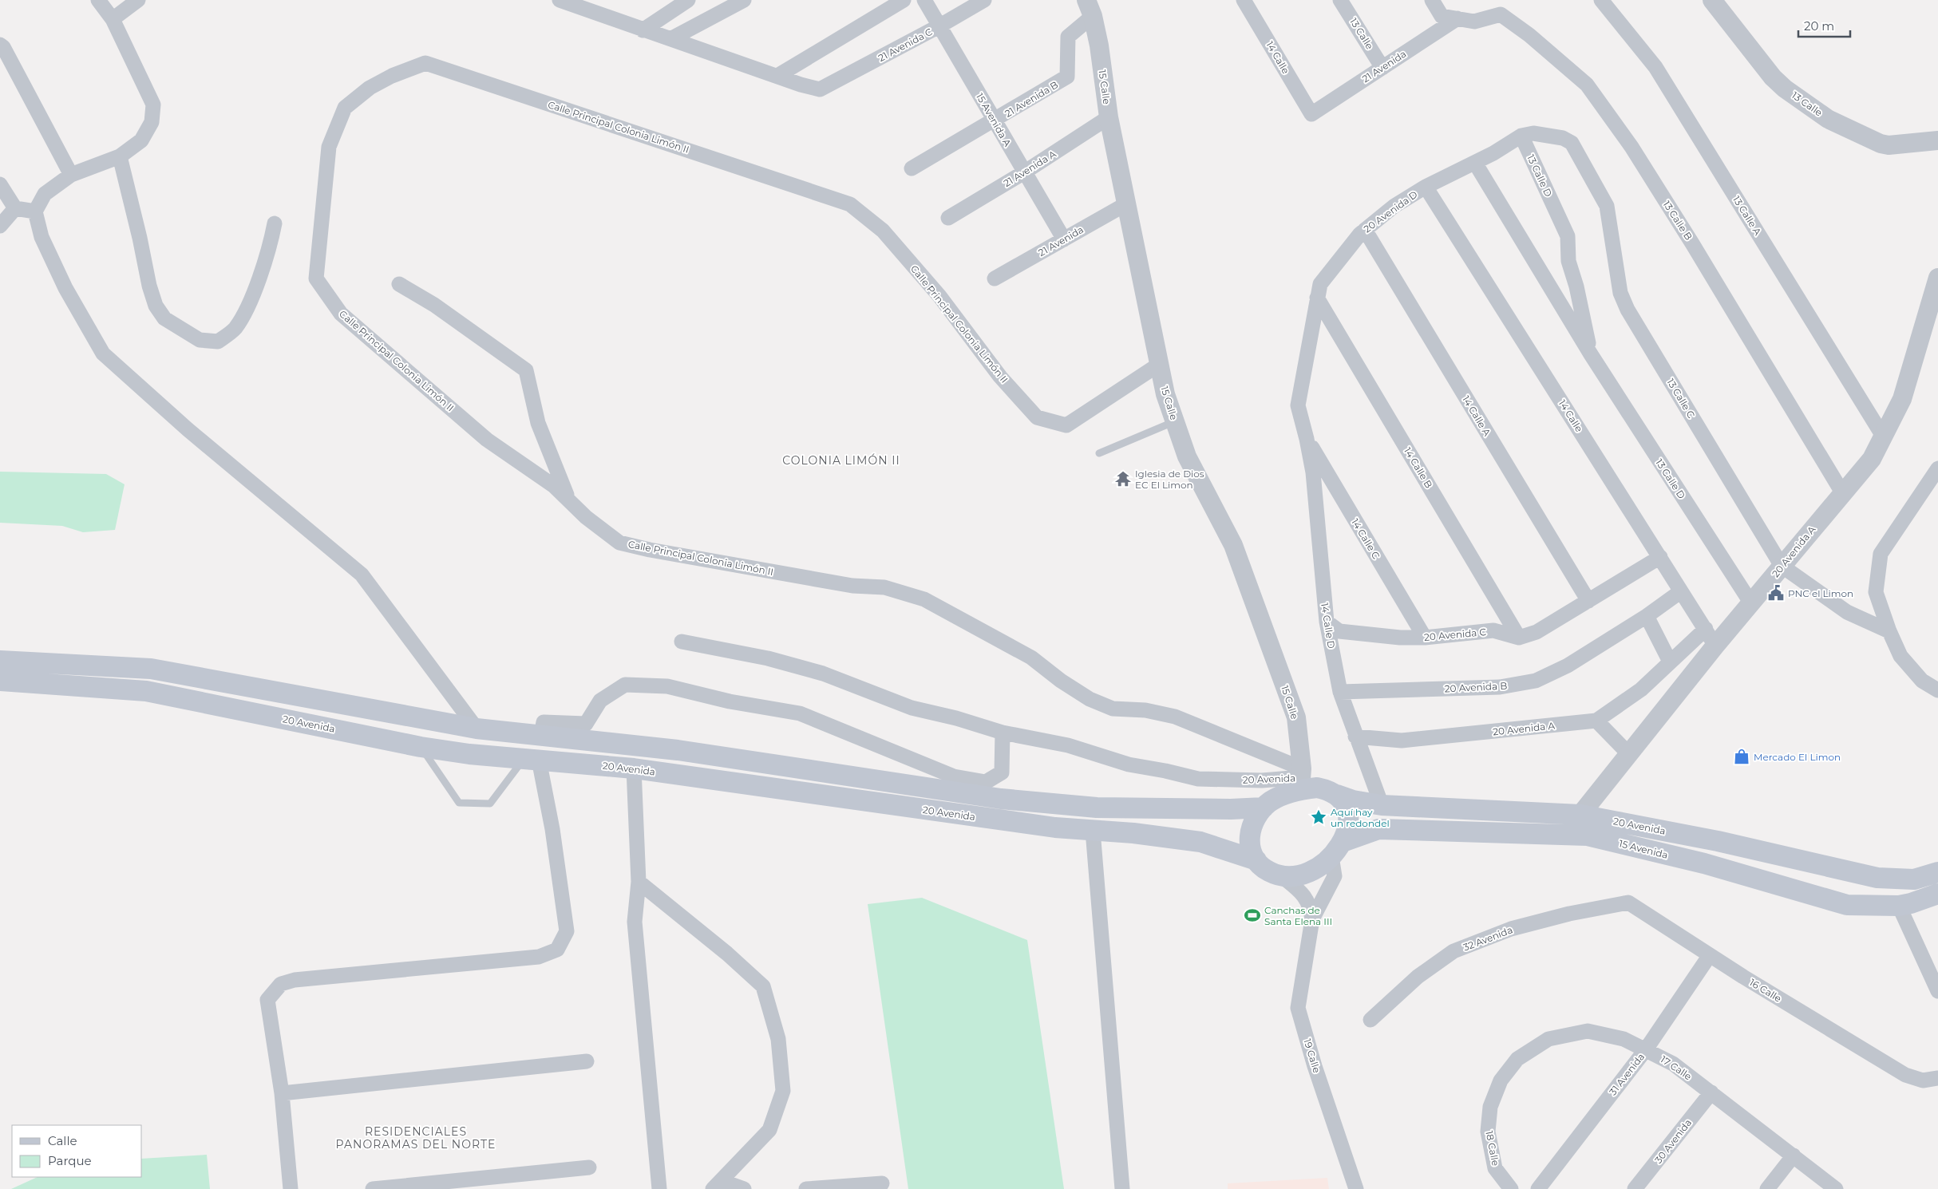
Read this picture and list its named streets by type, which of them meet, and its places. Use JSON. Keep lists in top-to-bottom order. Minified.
{"streets":{"main road":["20 Avenida","15 Avenida"],"street":["13 Calle","21 Avenida C","14 Calle","21 Avenida","15 Calle","21 Avenida B","15 Avenida A","Calle Principal Colonia Limón II","21 Avenida A","13 Calle D","20 Avenida D","13 Calle A","13 Calle B","13 Calle C","14 Calle A","14 Calle B","14 Calle C","20 Avenida A","14 Calle D","20 Avenida C","20 Avenida B","32 Avenida","16 Calle","19 Calle","17 Calle","31 Avenida","30 Avenida","18 Calle"]},"crossings":[["13 Calle","21 Avenida"],["21 Avenida C","15 Avenida A"],["14 Calle","21 Avenida"],["14 Calle","20 Avenida D"],["14 Calle","20 Avenida A"],["14 Calle","20 Avenida B"],["21 Avenida","15 Calle"],["21 Avenida","15 Avenida A"],["21 Avenida","13 Calle B"],["15 Calle","21 Avenida B"],["15 Calle","Calle Principal Colonia Limón II"],["15 Calle","21 Avenida A"],["15 Calle","20 Avenida"],["15 Calle","15 Avenida"],["15 Calle","19 Calle"],["21 Avenida B","15 Avenida A"],["15 Avenida A","21 Avenida A"],["Calle Principal Colonia Limón II","20 Avenida"],["Calle Principal Colonia Limón II","15 Avenida"],["Calle Principal Colonia Limón II","19 Calle"],["13 Calle D","20 Avenida D"],["13 Calle D","13 Calle C"],["13 Calle D","20 Avenida A"],["20 Avenida D","13 Calle C"],["20 Avenida D","14 Calle A"],["20 Avenida D","14 Calle B"],["20 Avenida D","14 Calle C"],["20 Avenida D","14 Calle D"],["13 Calle A","20 Avenida A"],["13 Calle B","20 Avenida A"],["13 Calle C","20 Avenida A"],["14 Calle B","20 Avenida C"],["14 Calle C","14 Calle D"],["14 Calle C","20 Avenida C"],["20 Avenida A","14 Calle D"],["20 Avenida A","20 Avenida"],["14 Calle D","20 Avenida C"],["14 Calle D","20 Avenida B"],["14 Calle D","20 Avenida"],["20 Avenida","15 Avenida"],["20 Avenida","19 Calle"],["15 Avenida","19 Calle"],["32 Avenida","16 Calle"],["16 Calle","31 Avenida"],["17 Calle","31 Avenida"],["17 Calle","30 Avenida"],["17 Calle","18 Calle"]],"districts":["COLONIA LIMÓN II","RESIDENCIALES PANORAMAS DEL NORTE"],"places":{"temple":["Iglesia de Dios EC El Limon"],"public building":["PNC el Limon"],"shop":["Mercado El Limon"],"place":["Aquí hay un redondel"],"sports":["Canchas de Santa Elena III"]},"legend":["Calle","Parque"],"scale_bar":"20 m"}
